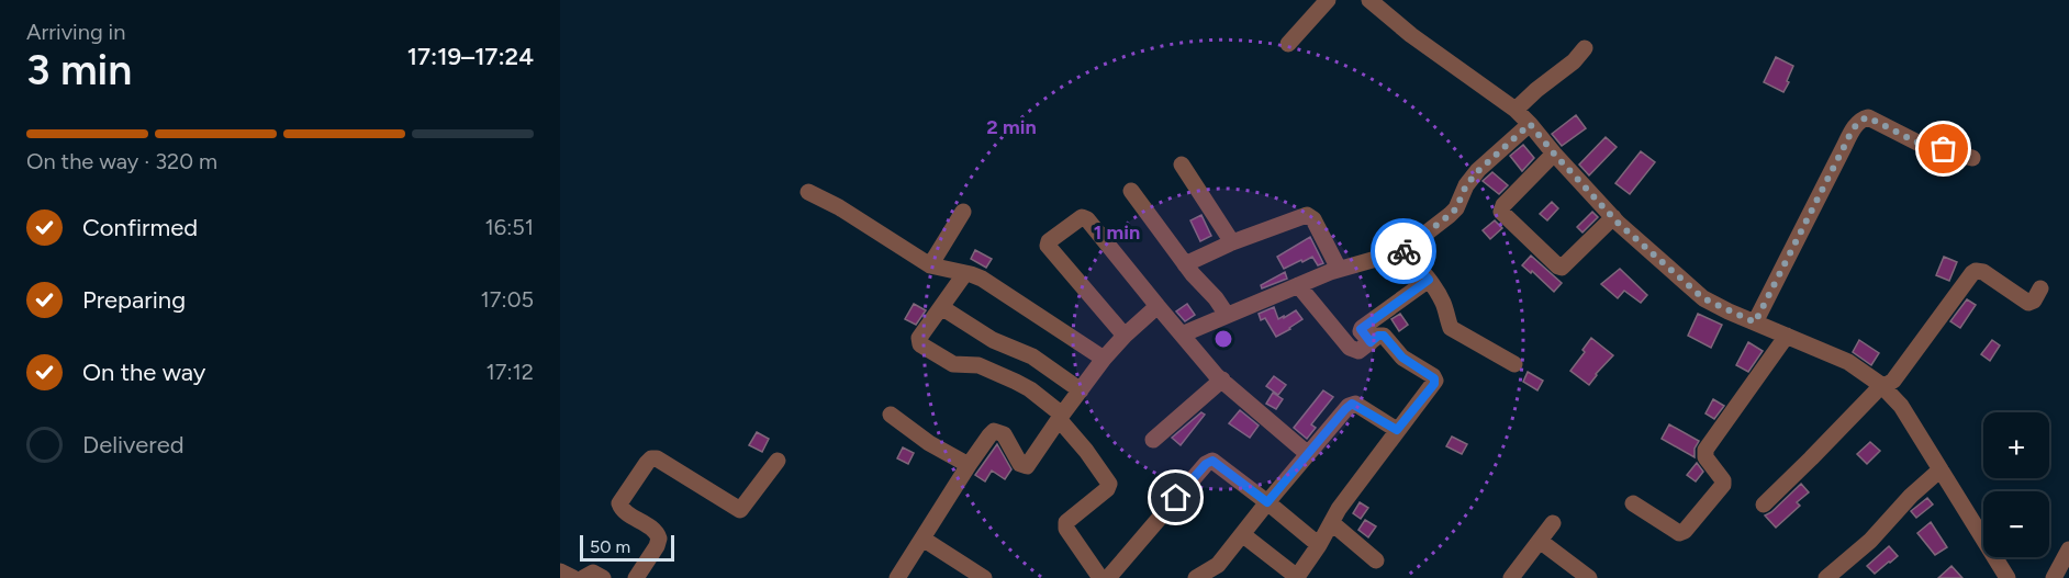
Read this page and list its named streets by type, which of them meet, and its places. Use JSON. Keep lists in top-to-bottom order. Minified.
{"scale_bar":"50 m","page":{"heading":["3 min","Arriving in","17:19–17:24"],"bar":"On the way · 320 m","list":[["Confirmed","16:51"],["Preparing","17:05"],["On the way","17:12"],"Delivered"],"map_buttons":["+","−"],"scale":"50 m"},"rings":["2 min","1 min"]}
